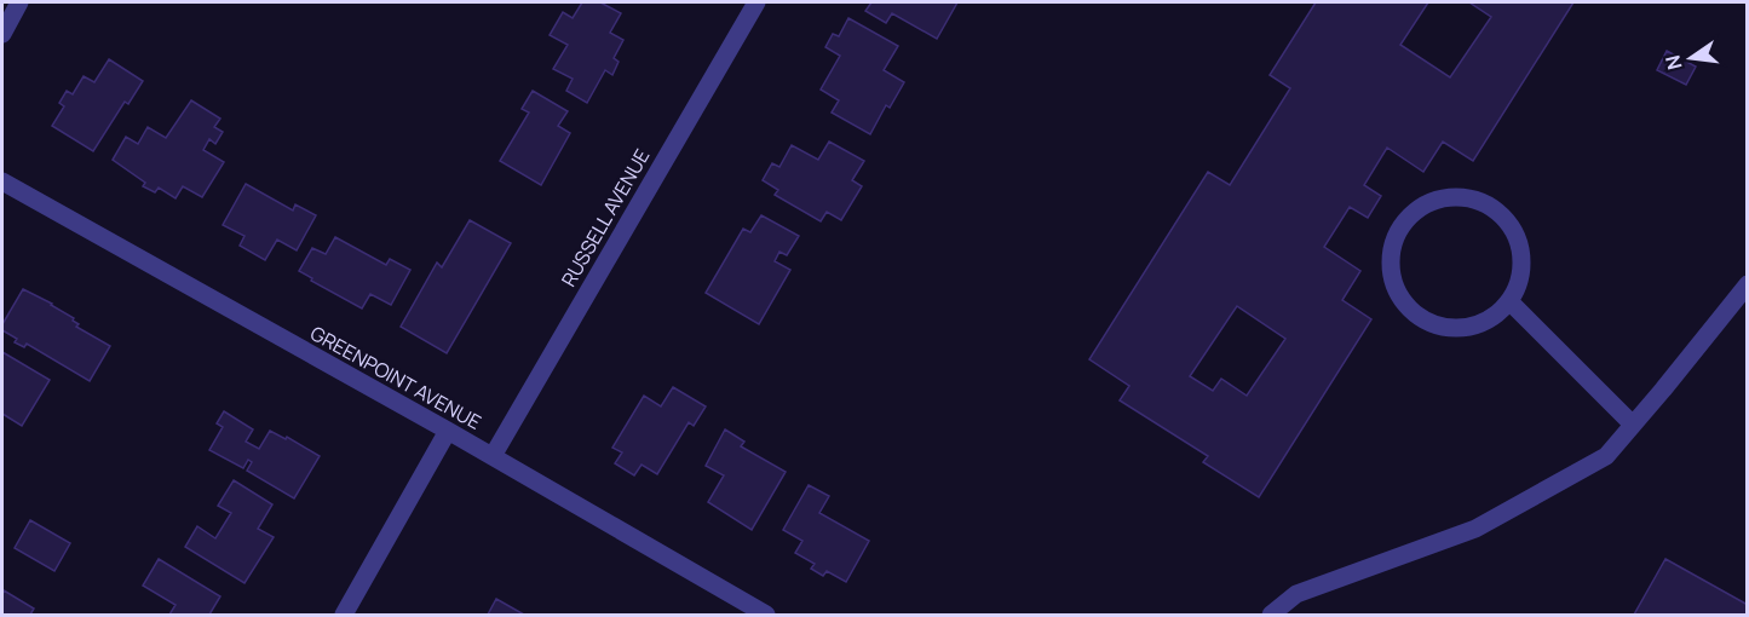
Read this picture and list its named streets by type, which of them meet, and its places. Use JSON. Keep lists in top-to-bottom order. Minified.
{"streets":{"street":["RUSSELL AVENUE","GREENPOINT AVENUE"]},"crossings":[["RUSSELL AVENUE","GREENPOINT AVENUE"]],"north":"left"}
